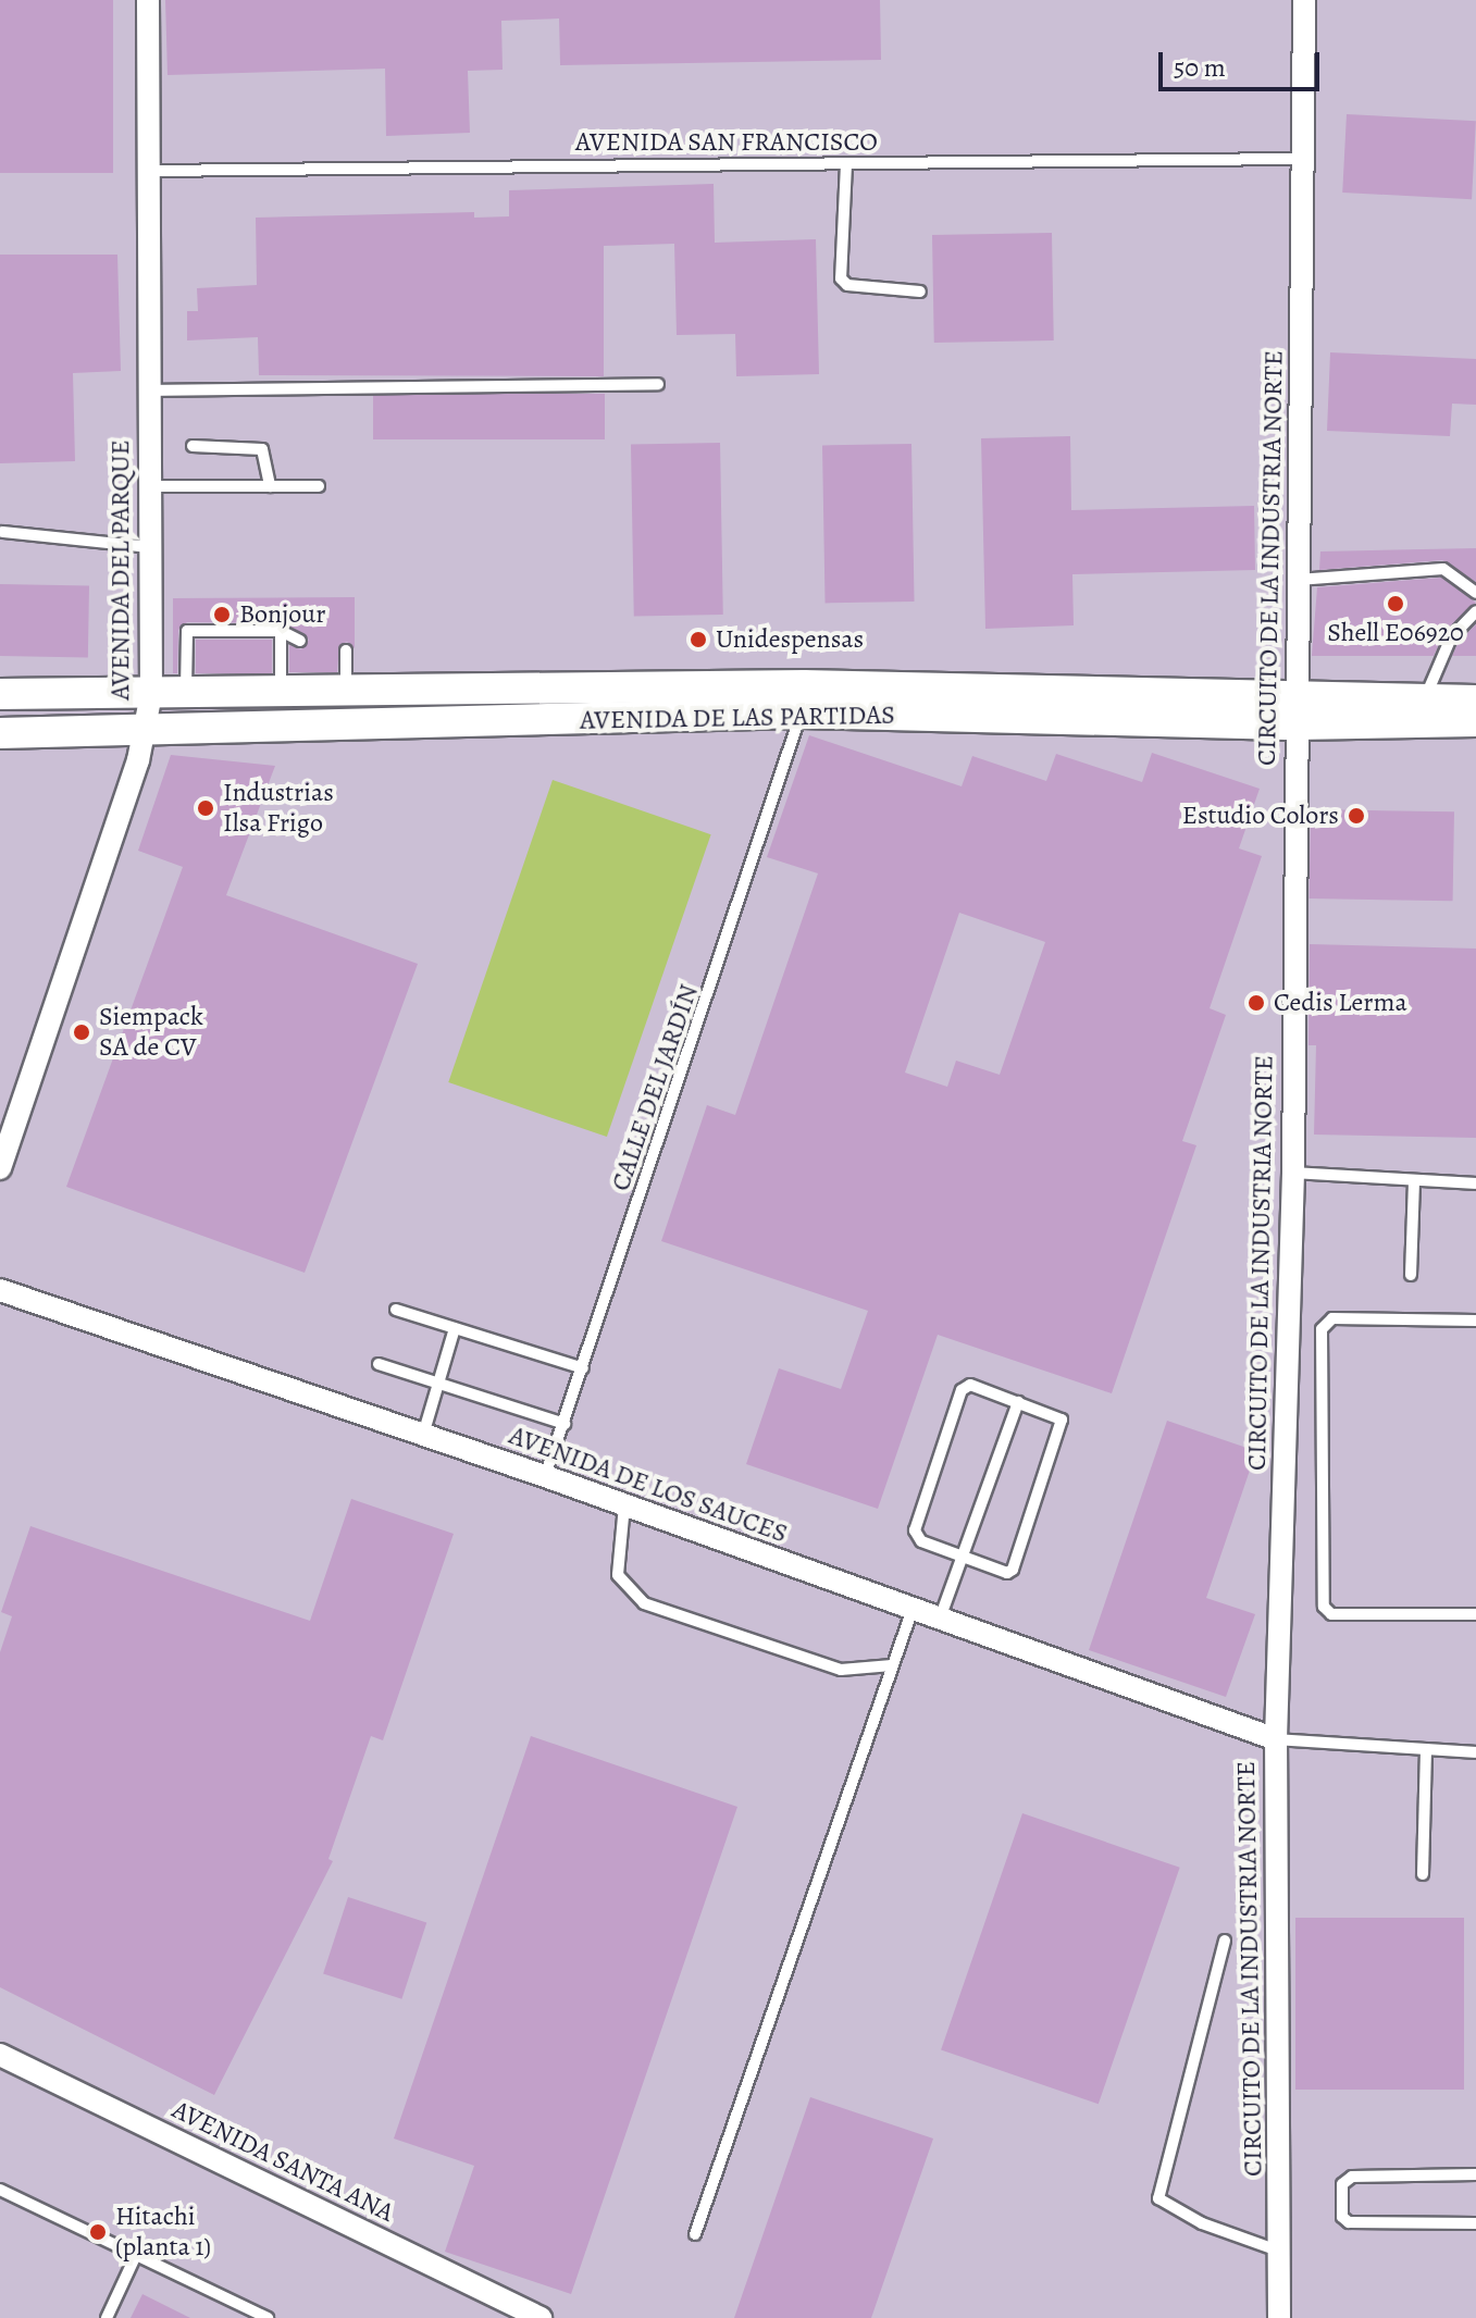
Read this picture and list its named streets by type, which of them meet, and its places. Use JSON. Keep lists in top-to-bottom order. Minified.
{"streets":{"main road":["AVENIDA DE LAS PARTIDAS"],"street":["CIRCUITO DE LA INDUSTRIA NORTE","AVENIDA DEL PARQUE","AVENIDA DE LOS SAUCES","AVENIDA SANTA ANA"],"lane":["AVENIDA SAN FRANCISCO","CALLE DEL JARDÍN"]},"crossings":[["AVENIDA SAN FRANCISCO","CIRCUITO DE LA INDUSTRIA NORTE"],["AVENIDA SAN FRANCISCO","AVENIDA DEL PARQUE"],["CIRCUITO DE LA INDUSTRIA NORTE","AVENIDA DE LAS PARTIDAS"],["CIRCUITO DE LA INDUSTRIA NORTE","AVENIDA DE LOS SAUCES"],["AVENIDA DEL PARQUE","AVENIDA DE LAS PARTIDAS"],["AVENIDA DE LAS PARTIDAS","CALLE DEL JARDÍN"],["CALLE DEL JARDÍN","AVENIDA DE LOS SAUCES"]],"places":["Shell E06920","Bonjour","Unidespensas","Industrias Ilsa Frigo","Estudio Colors","Cedis Lerma","Siempack SA de CV","Hitachi (planta 1)"],"scale_bar":"50 m"}
